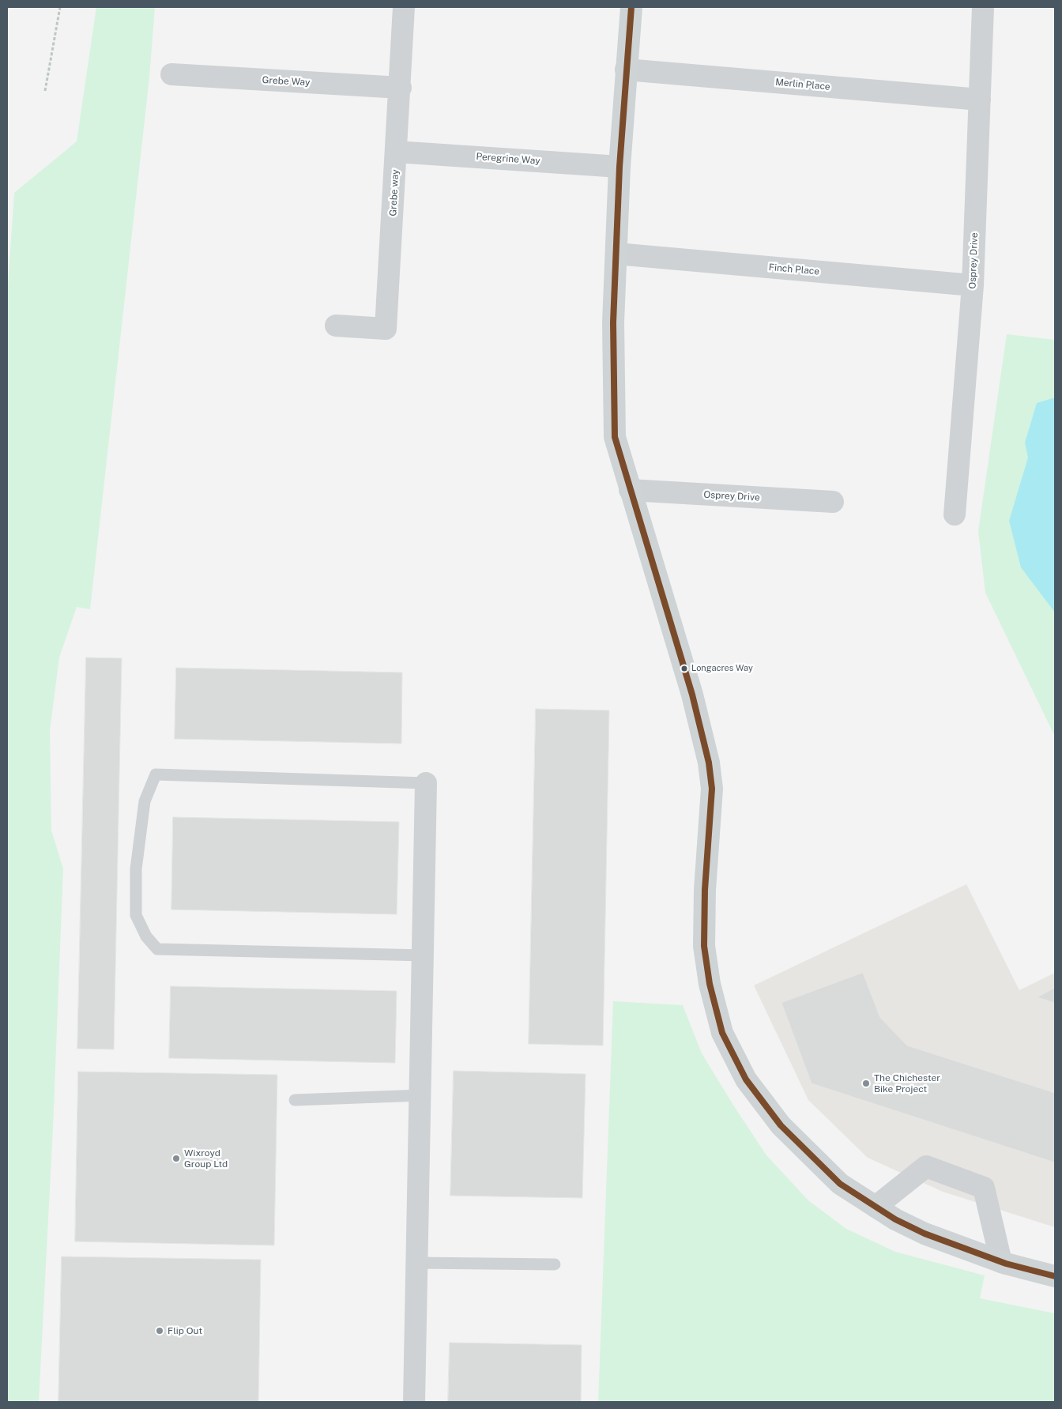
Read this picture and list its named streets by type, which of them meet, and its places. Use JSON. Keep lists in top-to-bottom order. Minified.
{"streets":{"street":["Grebe Way","Merlin Place","Peregrine Way","Grebe way","Osprey Drive","Finch Place"]},"crossings":[["Grebe Way","Grebe way"],["Merlin Place","Osprey Drive"],["Peregrine Way","Grebe way"],["Osprey Drive","Finch Place"]],"places":["Longacres Way","The Chichester Bike Project","Wixroyd Group Ltd","Flip Out"]}
